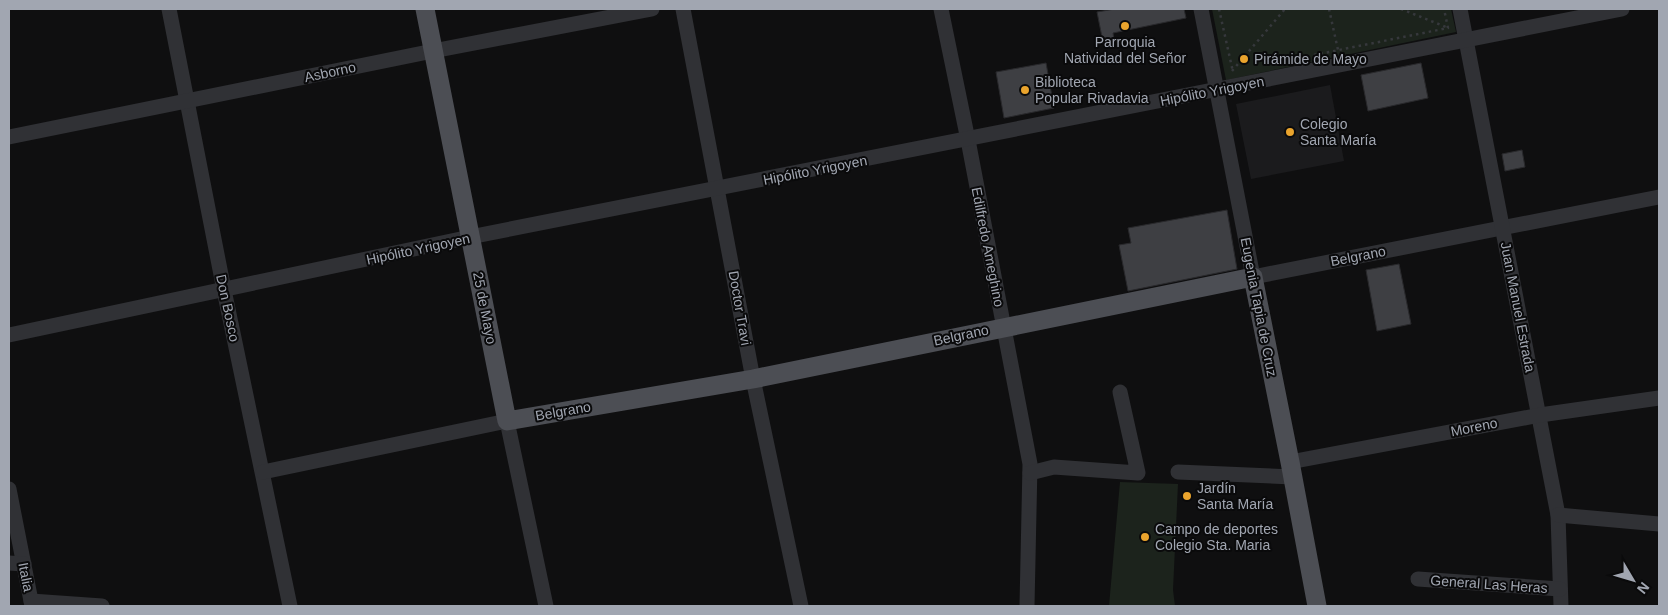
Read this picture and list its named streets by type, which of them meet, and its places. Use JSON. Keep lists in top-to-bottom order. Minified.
{"streets":{"main road":["Belgrano","Eugenia Tapia de Cruz","25 de Mayo"],"street":["Asborno","Hipólito Yrigoyen","Edilfredo Ameghino","Juan Manuel Estrada","Don Bosco","Doctor Travi","Moreno","Italia","General Las Heras"]},"crossings":[["Asborno","Don Bosco"],["Asborno","25 de Mayo"],["Hipólito Yrigoyen","Edilfredo Ameghino"],["Hipólito Yrigoyen","Eugenia Tapia de Cruz"],["Hipólito Yrigoyen","Juan Manuel Estrada"],["Hipólito Yrigoyen","Don Bosco"],["Hipólito Yrigoyen","25 de Mayo"],["Hipólito Yrigoyen","Doctor Travi"],["Edilfredo Ameghino","Belgrano"],["Belgrano","Eugenia Tapia de Cruz"],["Belgrano","Juan Manuel Estrada"],["Belgrano","Don Bosco"],["Belgrano","25 de Mayo"],["Belgrano","Doctor Travi"],["Eugenia Tapia de Cruz","Moreno"],["Juan Manuel Estrada","Moreno"],["Juan Manuel Estrada","General Las Heras"]],"places":["Parroquia Natividad del Señor","Pirámide de Mayo","Biblioteca Popular Rivadavia","Colegio Santa María","Jardín Santa María","Campo de deportes Colegio Sta. Maria"],"north":"bottom right"}
